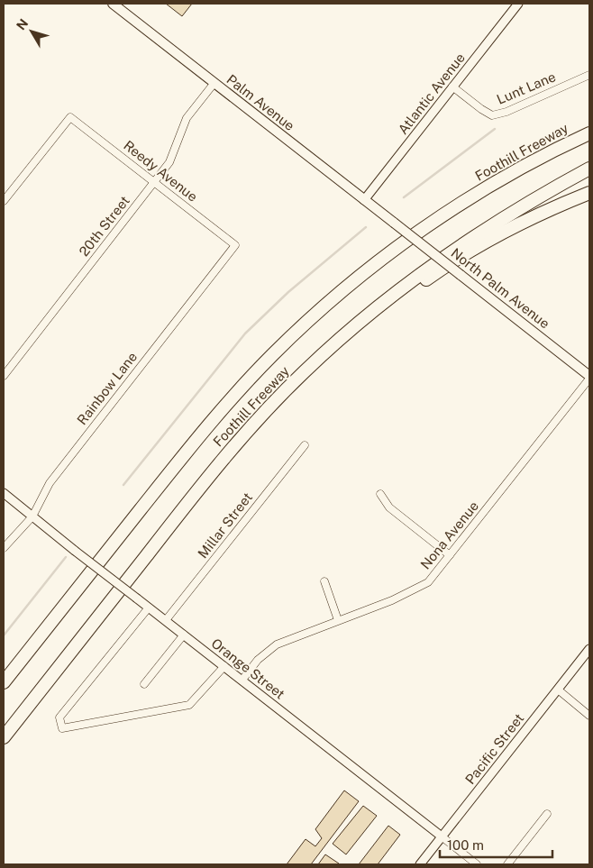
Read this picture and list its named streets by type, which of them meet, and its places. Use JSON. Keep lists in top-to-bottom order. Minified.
{"streets":{"highway":["Foothill Freeway"],"main road":["Palm Avenue","North Palm Avenue"],"street":["Lunt Lane","Atlantic Avenue","Reedy Avenue","20th Street","Rainbow Lane","Millar Street","Nona Avenue","Orange Street","Pacific Street"]},"crossings":[["Lunt Lane","Atlantic Avenue"],["Atlantic Avenue","Palm Avenue"],["Palm Avenue","20th Street"],["Palm Avenue","North Palm Avenue"],["Reedy Avenue","20th Street"],["Reedy Avenue","Rainbow Lane"],["North Palm Avenue","Nona Avenue"],["Rainbow Lane","Orange Street"],["Millar Street","Orange Street"],["Nona Avenue","Orange Street"],["Orange Street","Pacific Street"]],"scale_bar":"100 m","north":"top left"}
